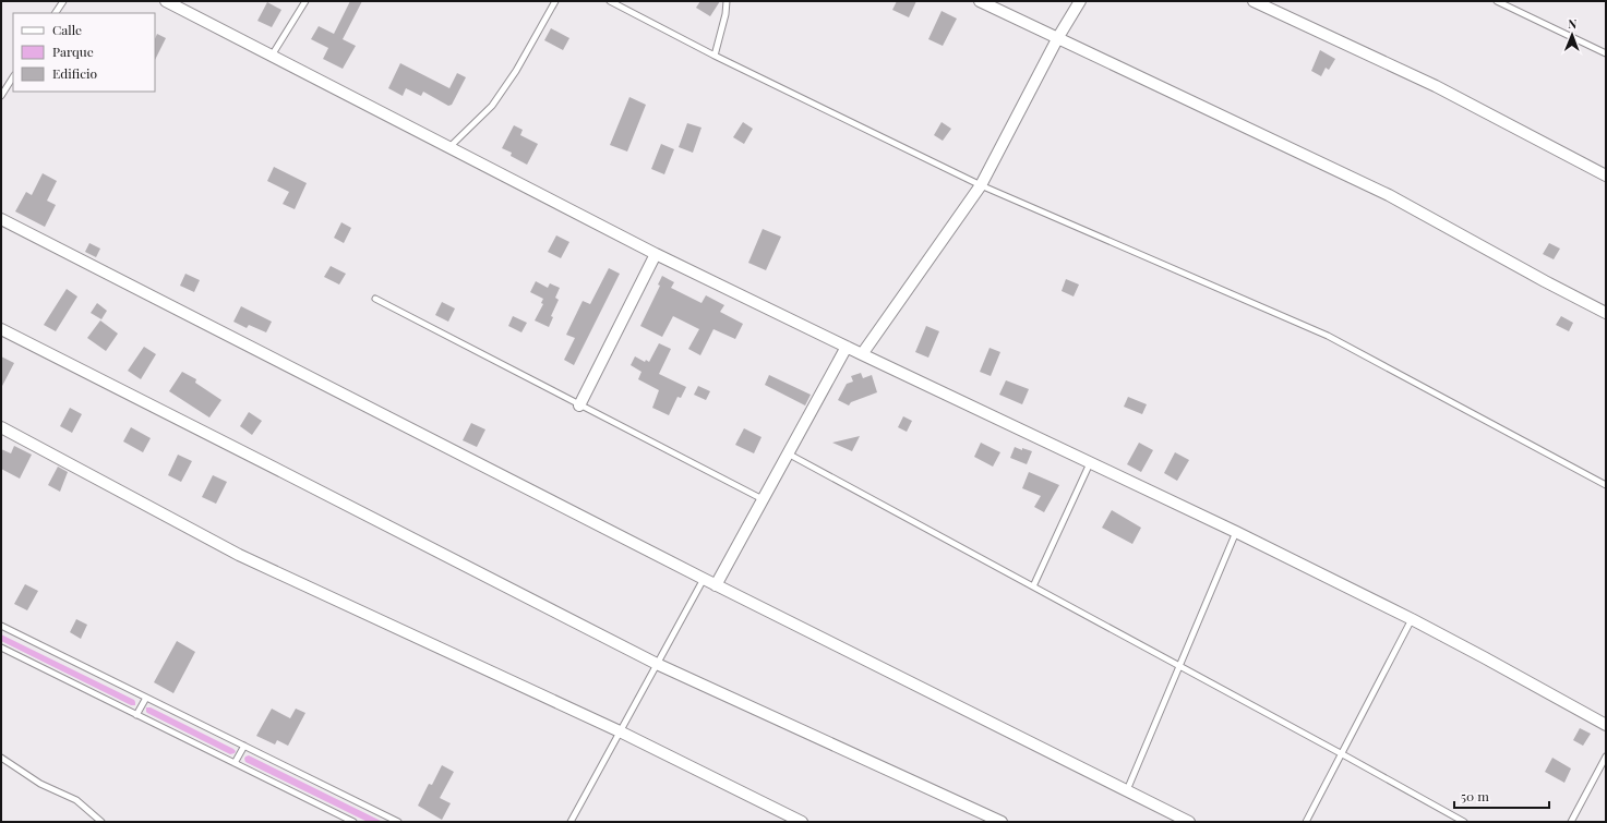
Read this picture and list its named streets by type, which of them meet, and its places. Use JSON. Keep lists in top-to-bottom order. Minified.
{"legend":["Calle","Parque","Edificio"],"scale_bar":"50 m","north":"top"}
